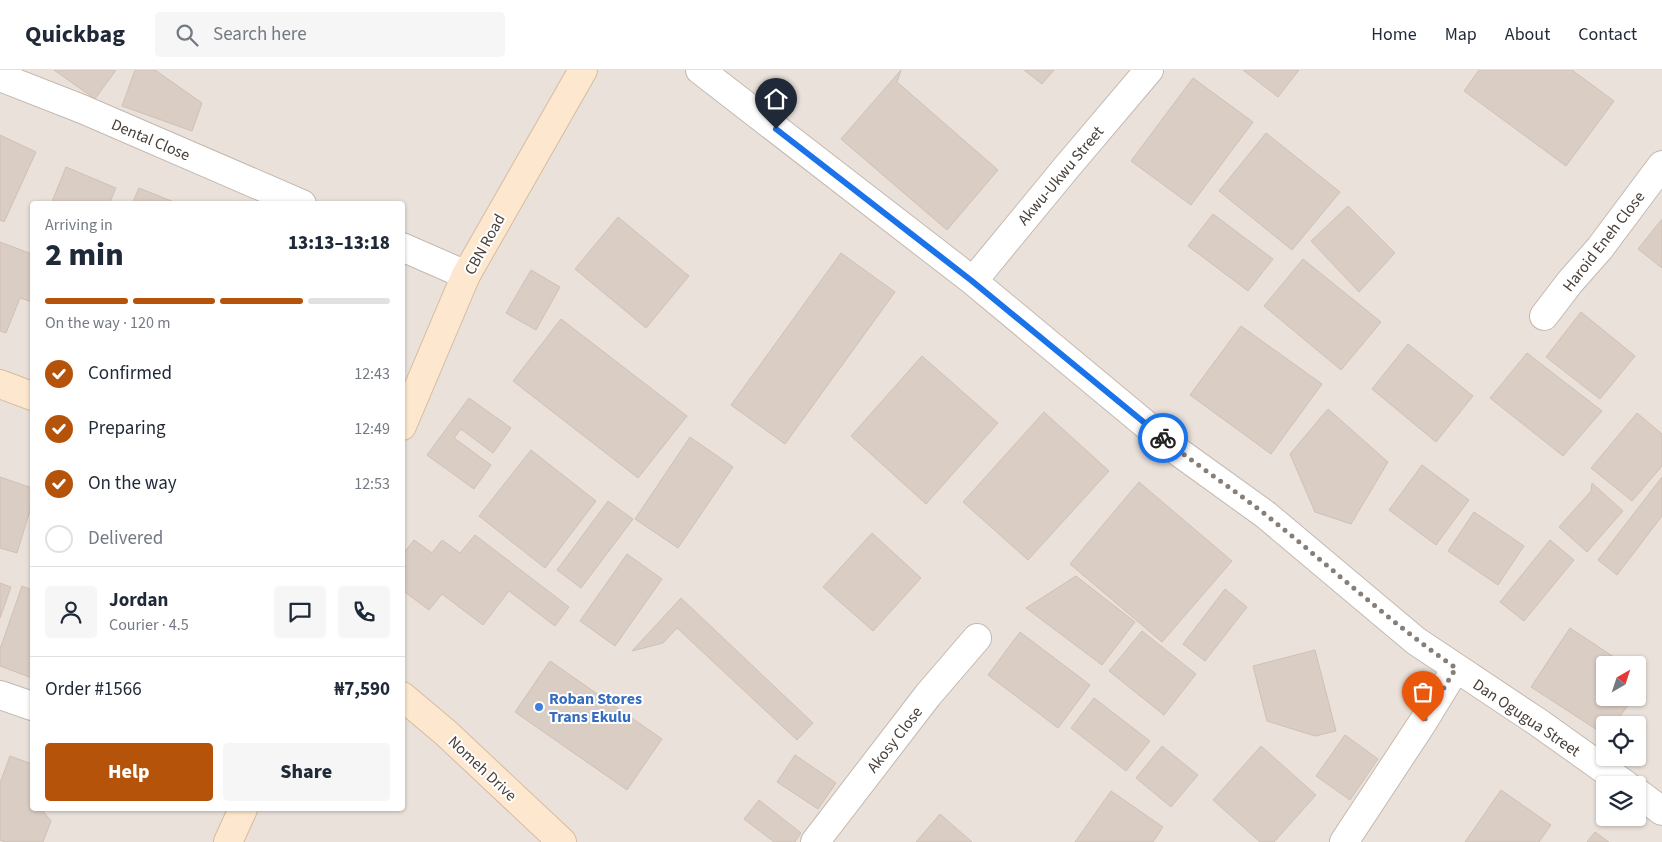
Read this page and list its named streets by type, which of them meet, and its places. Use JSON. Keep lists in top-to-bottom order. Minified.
{"streets":{"main road":["CBN Road","Nomeh Drive"],"street":["Dental Close","Akwu-Ukwu Street","Haroid Eneh Close","Dan Ogugua Street","Akosy Close"]},"crossings":[["Akwu-Ukwu Street","Dan Ogugua Street"]],"places":["Roban Stores Trans Ekulu"],"north":"top right","page":{"header":"Quickbag","search":"Search here","nav":["Home","Map","About","Contact"],"heading":["2 min","Arriving in","13:13–13:18"],"panel":["Jordan","Courier · 4.5","Order #1566","₦7,590"],"bar":"On the way · 120 m","list":[["Confirmed","12:43"],["Preparing","12:49"],["On the way","12:53"],"Delivered"],"buttons":["Help","Share"]}}
